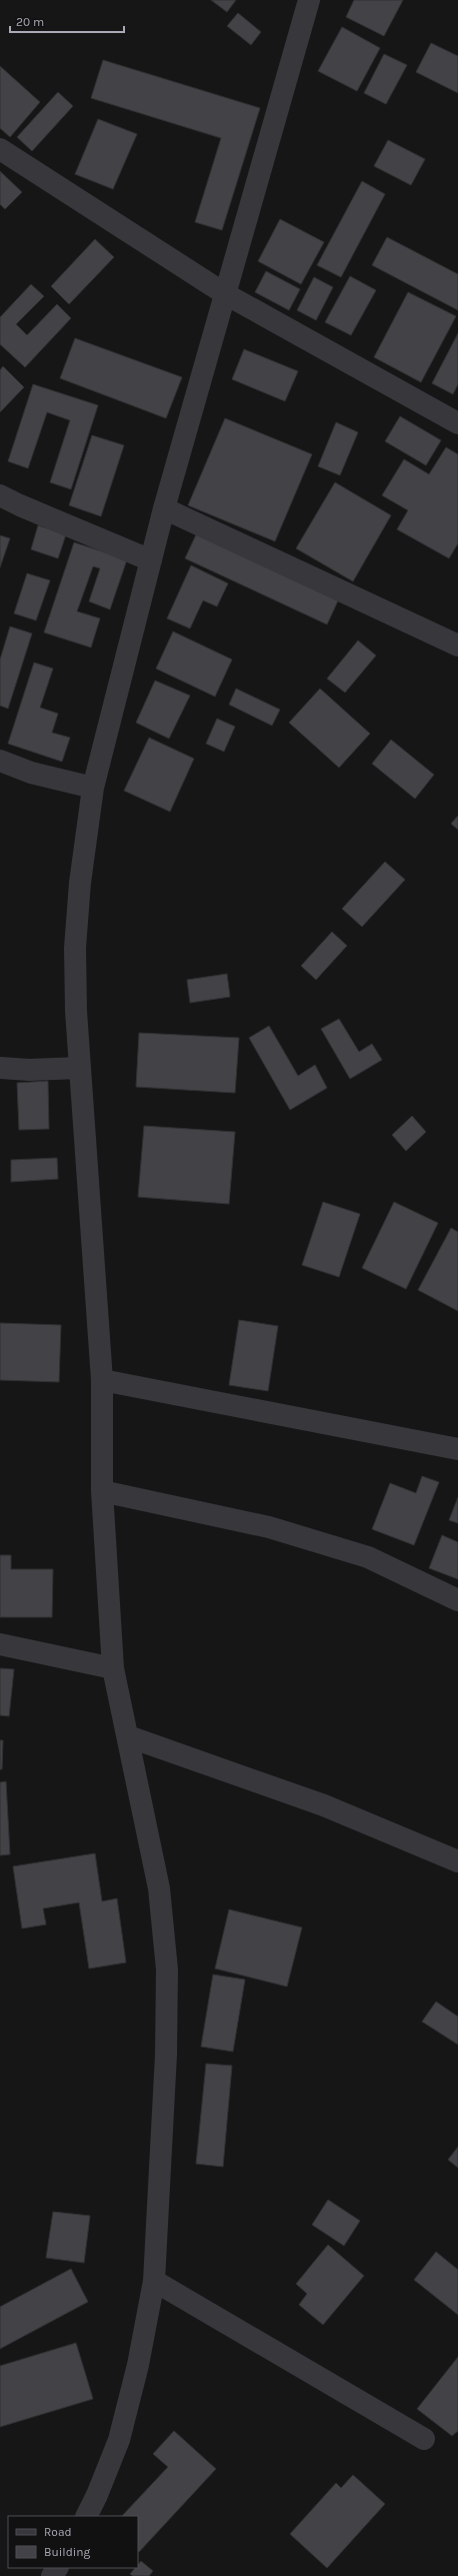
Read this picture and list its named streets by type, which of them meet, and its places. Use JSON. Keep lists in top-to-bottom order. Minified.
{"legend":["Road","Building"],"scale_bar":"20 m"}
